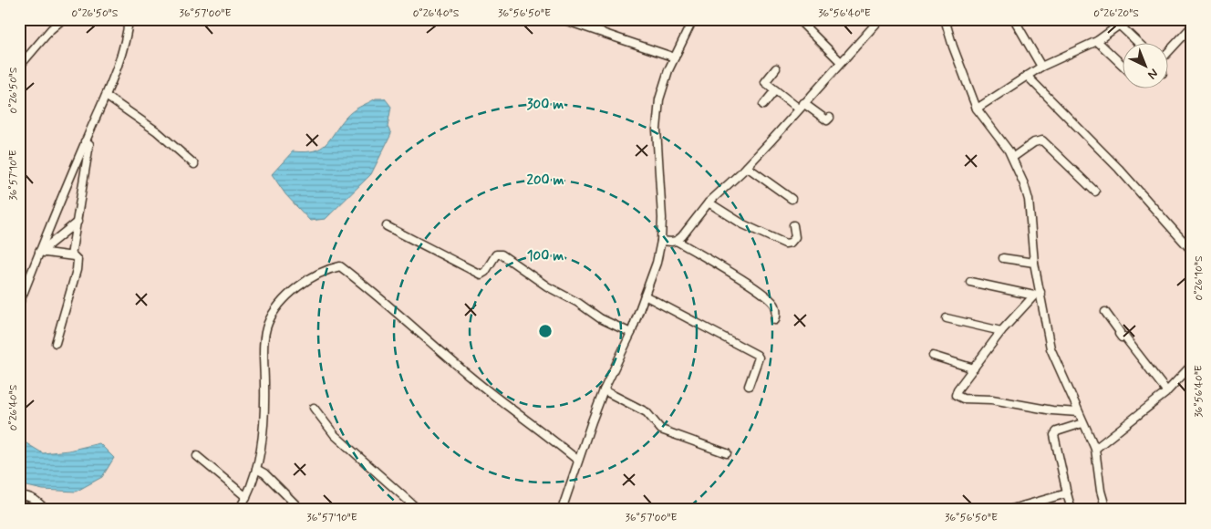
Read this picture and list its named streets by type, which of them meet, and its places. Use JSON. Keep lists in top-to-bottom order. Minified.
{"north":"bottom right","coordinates":["0°26'50\"S","36°57'00\"E","0°26'40\"S","36°56'50\"E","36°56'40\"E","0°26'20\"S","36°57'10\"E","0°26'10\"S"],"rings":["300 m","200 m","100 m"]}
